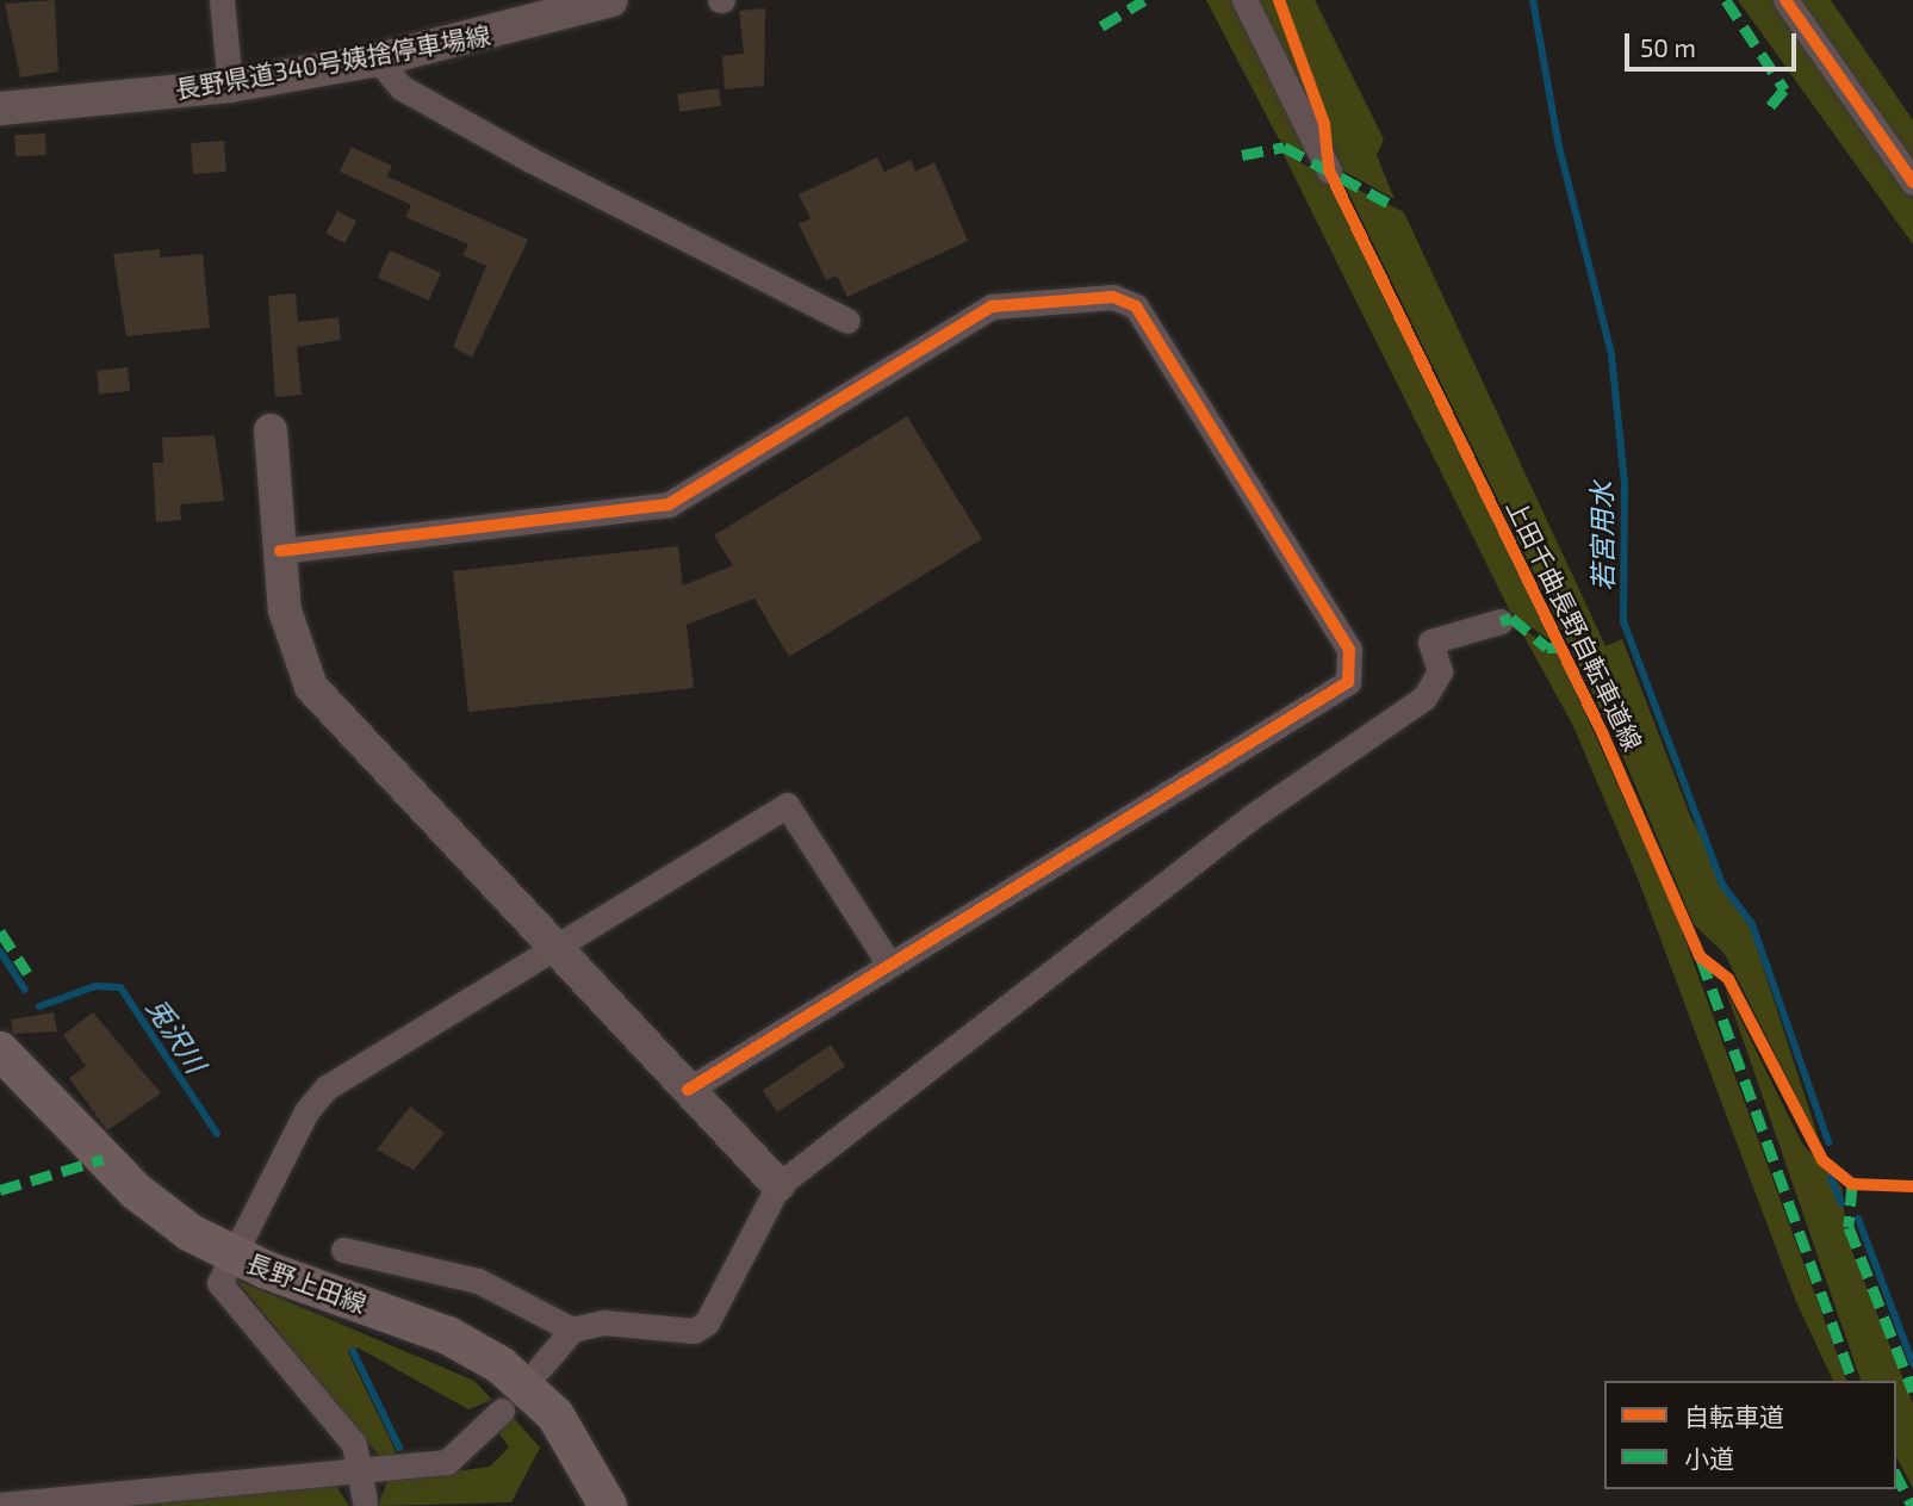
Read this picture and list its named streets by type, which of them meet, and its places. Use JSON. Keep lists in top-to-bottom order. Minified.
{"streets":{"main road":["長野上田線"],"street":["長野県道340号姨捨停車場線"],"cycle path":["上田千曲長野自転車道線"]},"water":["若宮用水","兎沢川"],"legend":["自転車道","小道"],"scale_bar":"50 m"}
